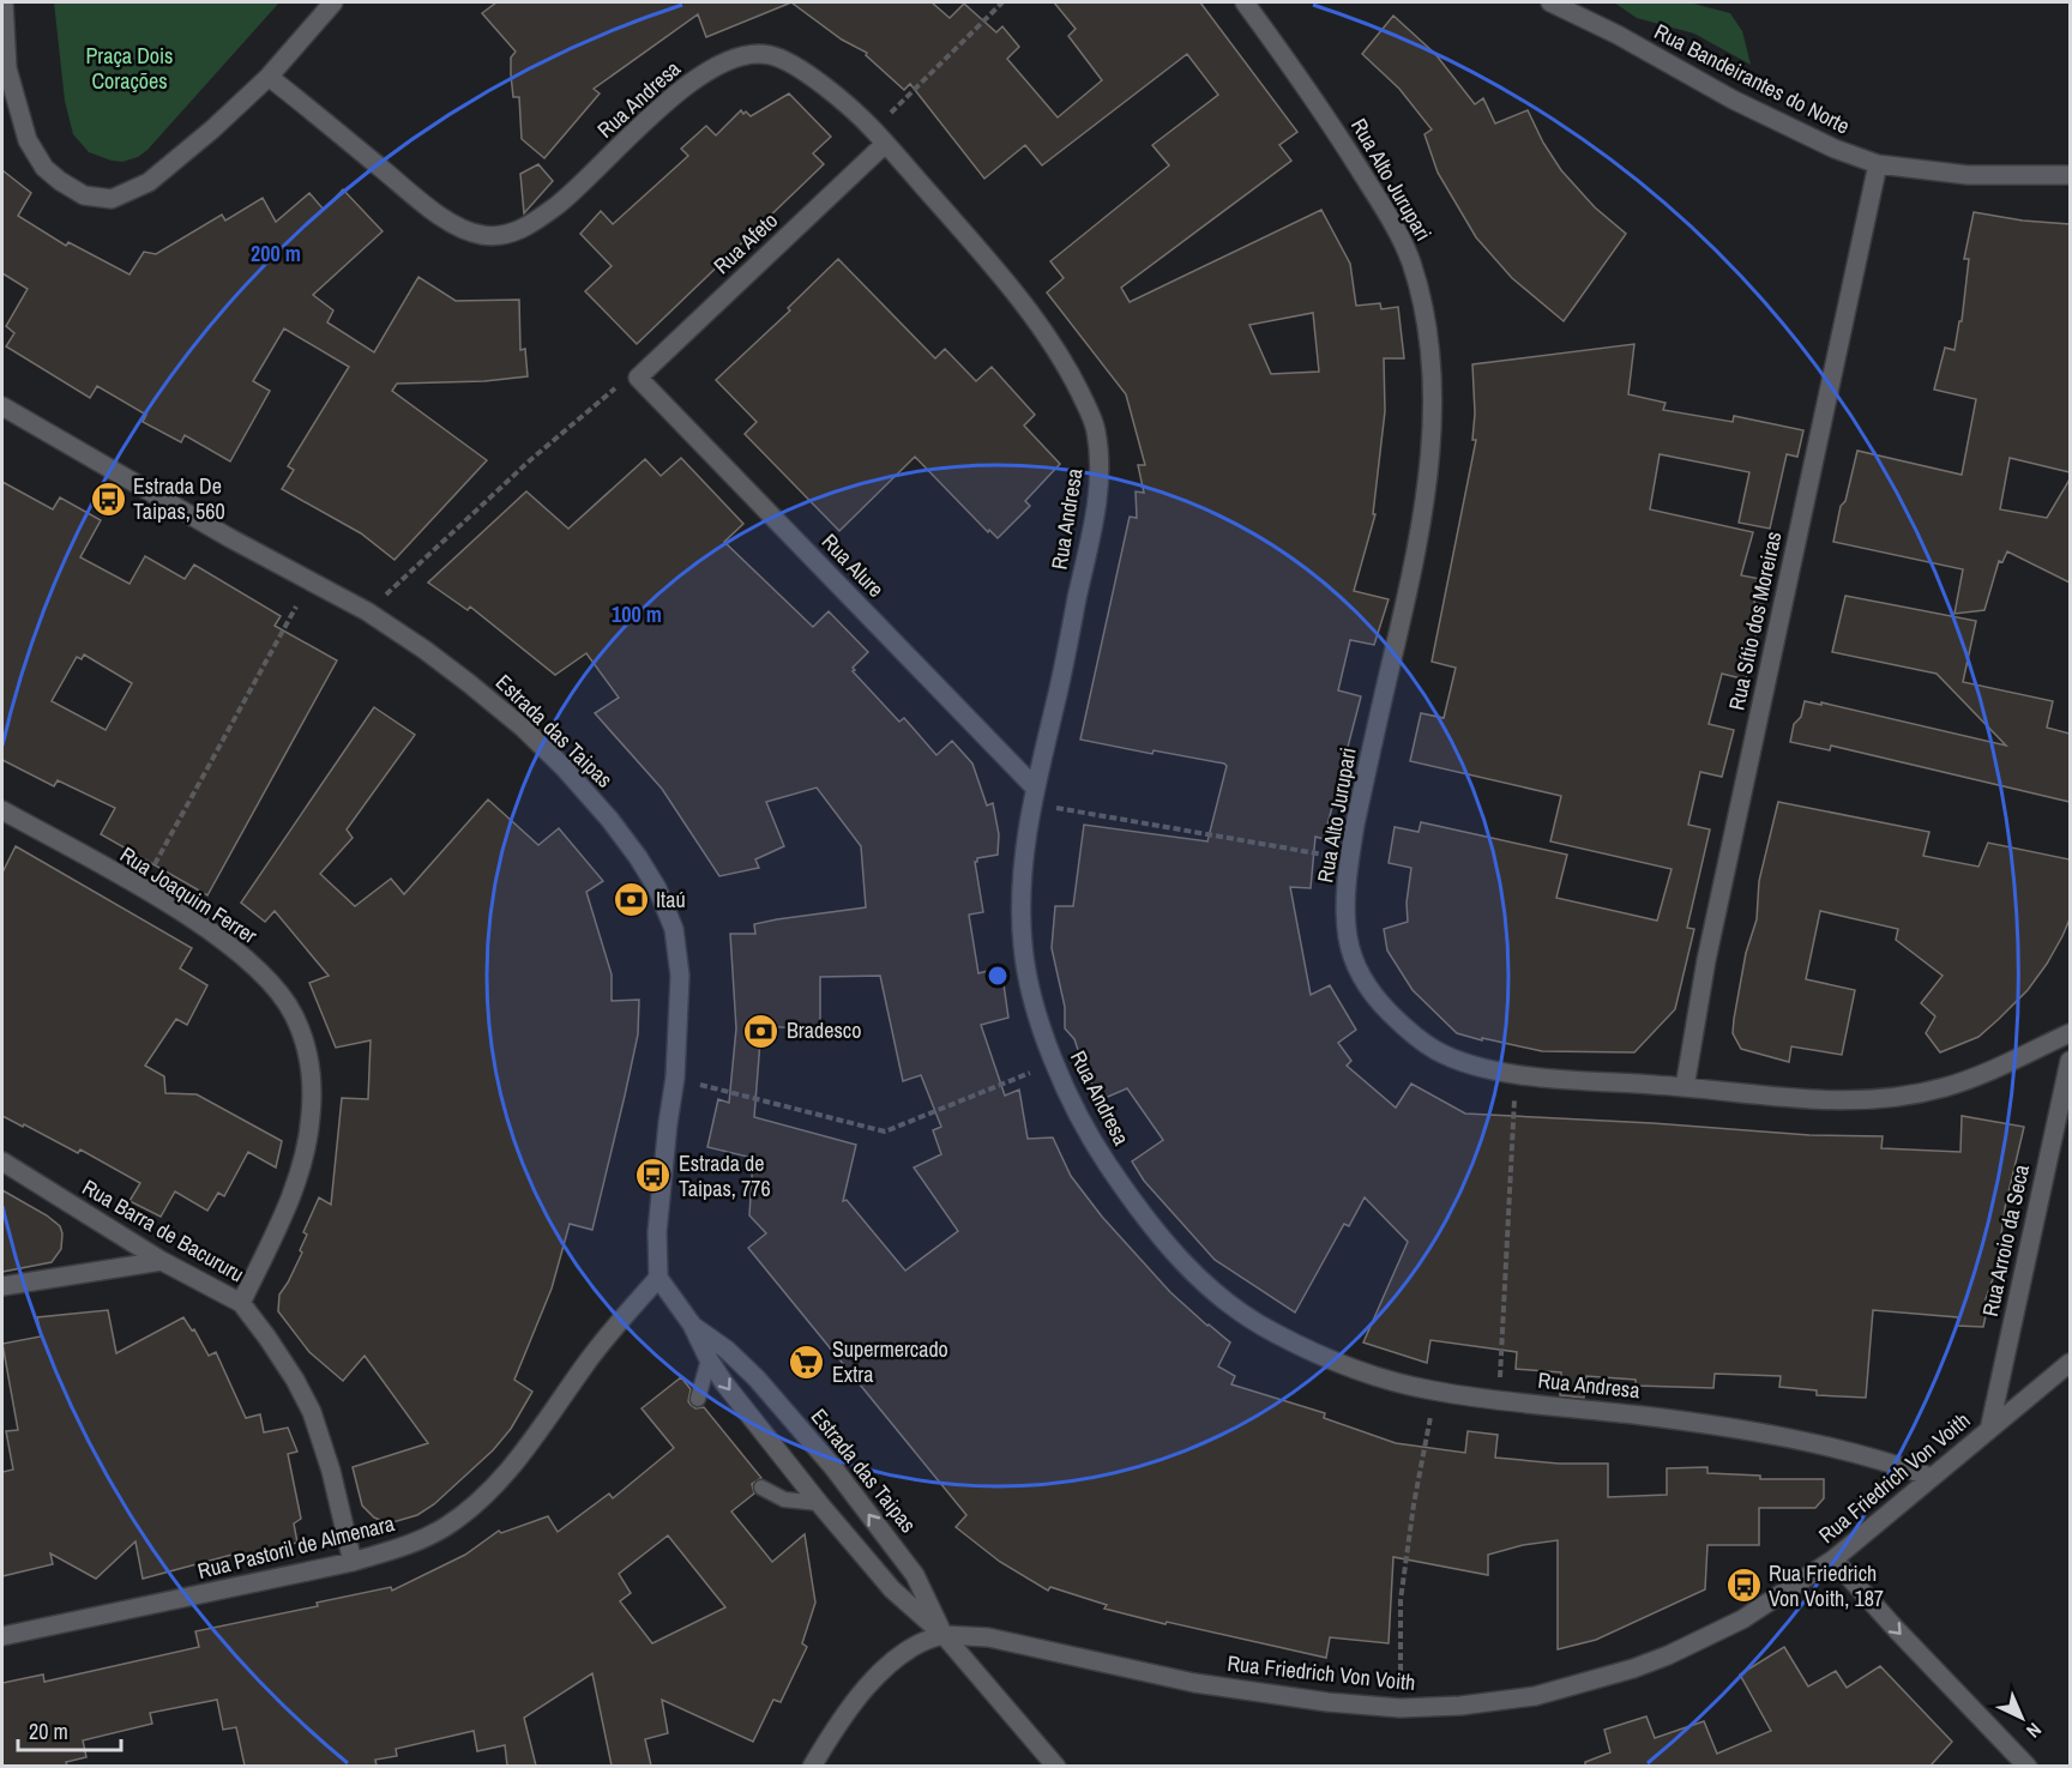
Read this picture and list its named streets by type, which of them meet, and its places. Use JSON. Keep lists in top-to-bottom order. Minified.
{"streets":{"street":["Rua Bandeirantes do Norte","Rua Andresa","Rua Alto Jurupari","Rua Afeto","Rua Alure","Rua Sítio dos Moreiras","Estrada das Taipas","Rua Joaquim Ferrer","Rua Barra de Bacururu","Rua Arroio da Seca","Rua Friedrich Von Voith","Rua Pastoril de Almenara"]},"crossings":[["Rua Bandeirantes do Norte","Rua Sítio dos Moreiras"],["Rua Andresa","Rua Afeto"],["Rua Andresa","Rua Alure"],["Rua Andresa","Rua Friedrich Von Voith"],["Rua Alto Jurupari","Rua Sítio dos Moreiras"],["Rua Afeto","Rua Alure"],["Estrada das Taipas","Rua Friedrich Von Voith"],["Estrada das Taipas","Rua Pastoril de Almenara"],["Rua Joaquim Ferrer","Rua Barra de Bacururu"],["Rua Barra de Bacururu","Rua Pastoril de Almenara"],["Rua Arroio da Seca","Rua Friedrich Von Voith"]],"parks":["Praça Dois Corações"],"places":{"bus stop":["Estrada De Taipas, 560","Estrada de Taipas, 776","Rua Friedrich Von Voith, 187"],"bank":["Itaú","Bradesco"],"supermarket":["Supermercado Extra"]},"scale_bar":"20 m","north":"bottom right","rings":["200 m","100 m"]}
